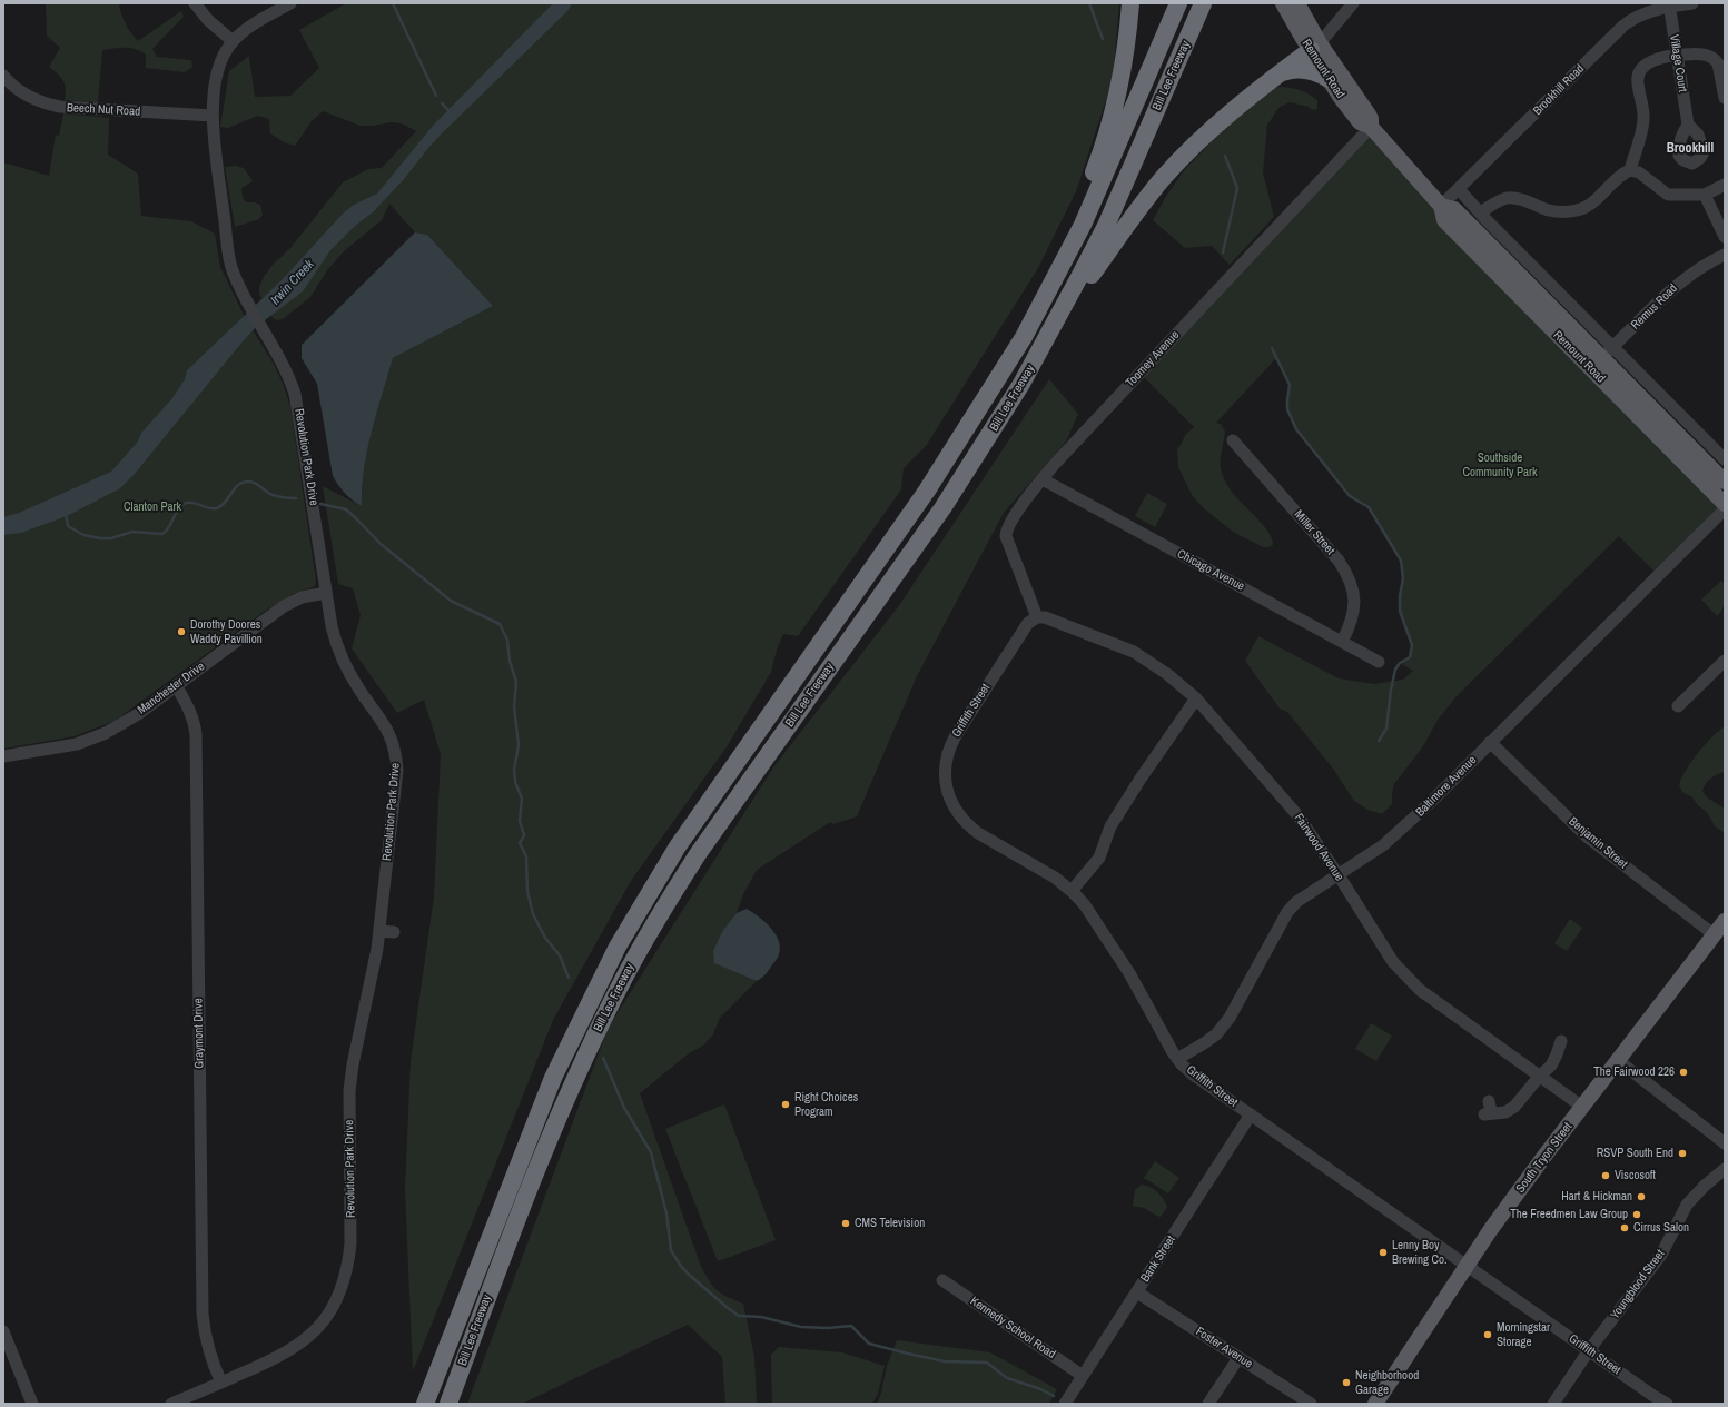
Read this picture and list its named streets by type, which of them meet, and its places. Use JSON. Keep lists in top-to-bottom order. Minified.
{"streets":{"highway":["Bill Lee Freeway"],"main road":["Remount Road","South Tryon Street"],"street":["Village Court","Brookhill Road","Beech Nut Road","Remus Road","Toomey Avenue","Revolution Park Drive","Miller Street","Chicago Avenue","Manchester Drive","Griffith Street","Baltimore Avenue","Benjamin Street","Fairwood Avenue","Graymont Drive","Bank Street","Youngblood Street","Kennedy School Road","Foster Avenue"]},"crossings":[["Village Court","Brookhill Road"],["Remount Road","Brookhill Road"],["Remount Road","Remus Road"],["Remount Road","Toomey Avenue"],["Beech Nut Road","Revolution Park Drive"],["Toomey Avenue","Chicago Avenue"],["Toomey Avenue","Griffith Street"],["Toomey Avenue","Fairwood Avenue"],["Revolution Park Drive","Manchester Drive"],["Revolution Park Drive","Graymont Drive"],["Miller Street","Chicago Avenue"],["Manchester Drive","Graymont Drive"],["Griffith Street","Baltimore Avenue"],["Griffith Street","Fairwood Avenue"],["Griffith Street","South Tryon Street"],["Griffith Street","Bank Street"],["Griffith Street","Youngblood Street"],["Baltimore Avenue","Benjamin Street"],["Baltimore Avenue","Fairwood Avenue"],["Benjamin Street","South Tryon Street"],["Fairwood Avenue","South Tryon Street"],["Bank Street","Kennedy School Road"],["Bank Street","Foster Avenue"]],"districts":["Brookhill"],"water":["Irwin Creek"],"parks":["Southside Community Park","Clanton Park"],"places":["Dorothy Doores Waddy Pavillion","The Fairwood 226","Right Choices Program","RSVP South End","Viscosoft","Hart & Hickman","The Freedmen Law Group","CMS Television","Cirrus Salon","Lenny Boy Brewing Co.","Morningstar Storage","Neighborhood Garage"]}
